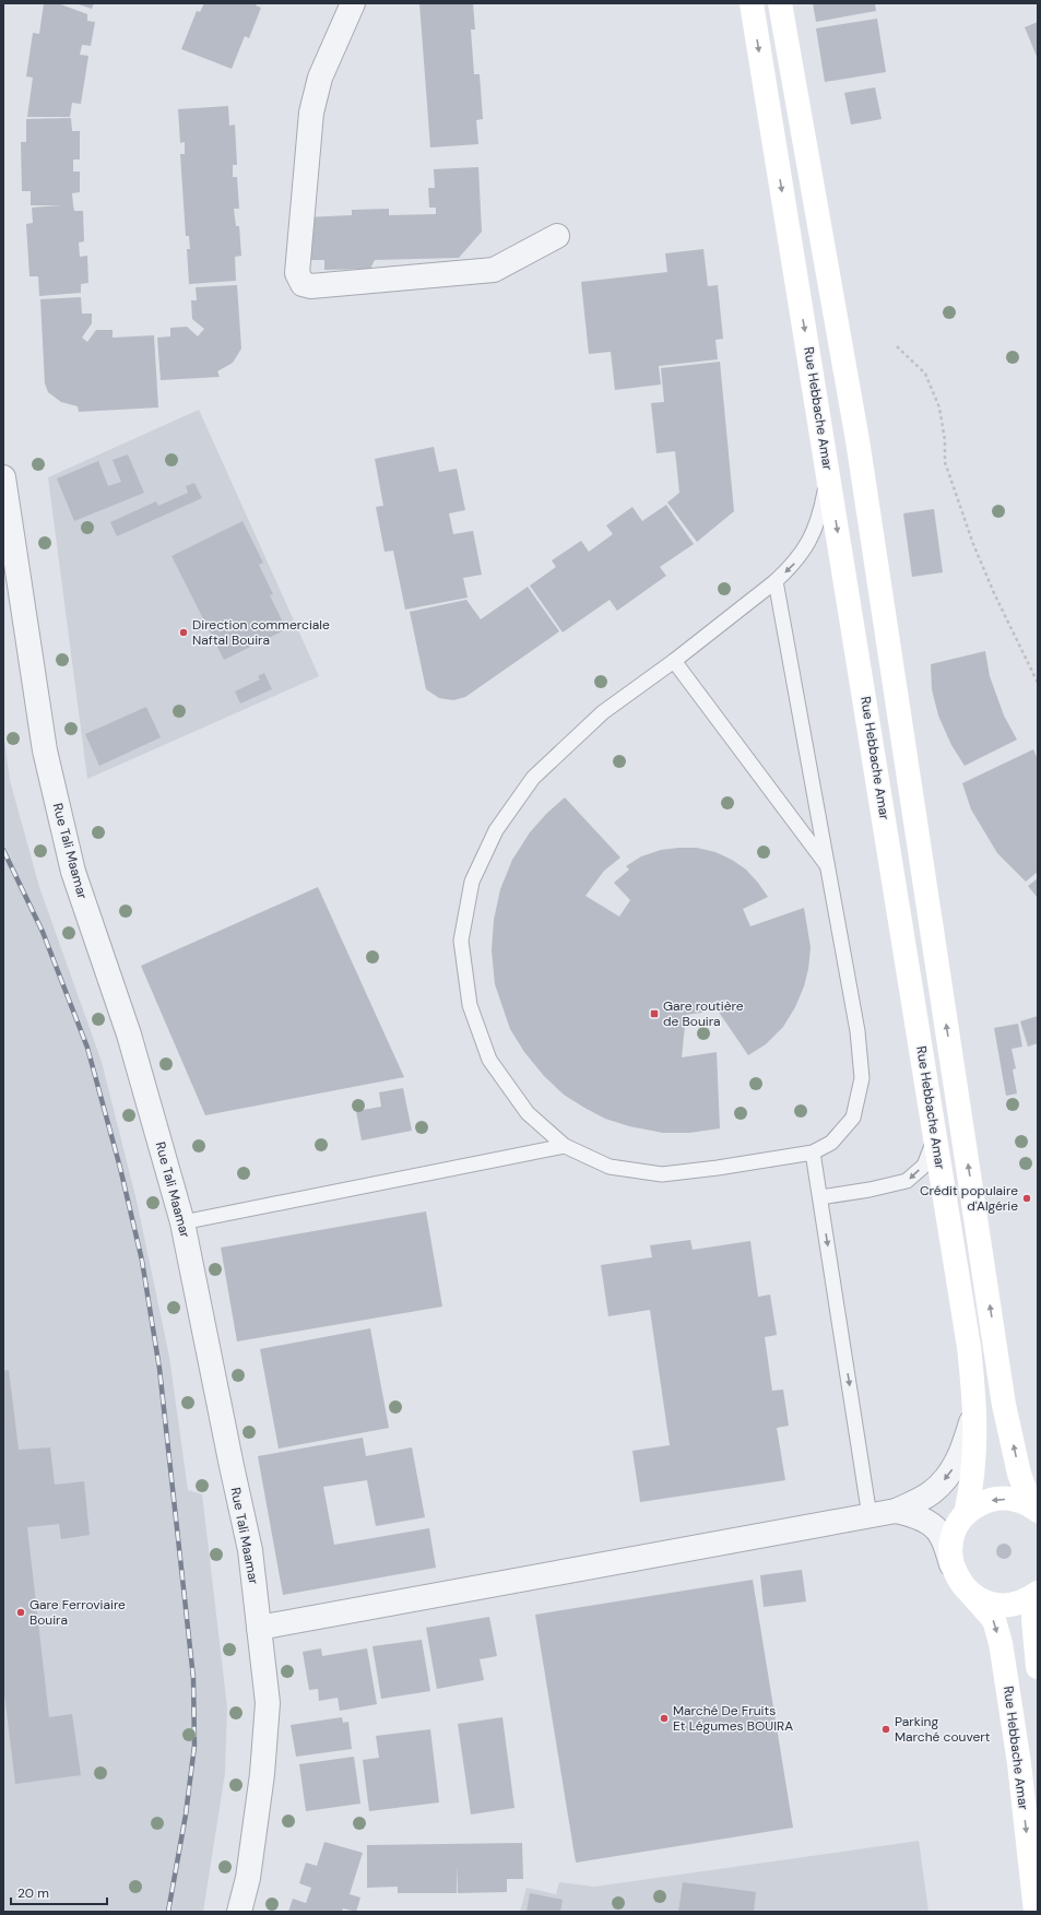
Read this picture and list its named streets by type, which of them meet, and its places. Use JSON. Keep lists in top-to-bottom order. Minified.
{"streets":{"main road":["Rue Hebbache Amar"],"street":["Rue Tali Maamar"]},"places":{"other":["Direction commerciale Naftal Bouira","Crédit populaire d'Algérie","Gare Ferroviaire Bouira","Marché De Fruits Et Légumes BOUIRA","Parking Marché couvert"],"transit":["Gare routière de Bouira"]},"scale_bar":"20 m"}
